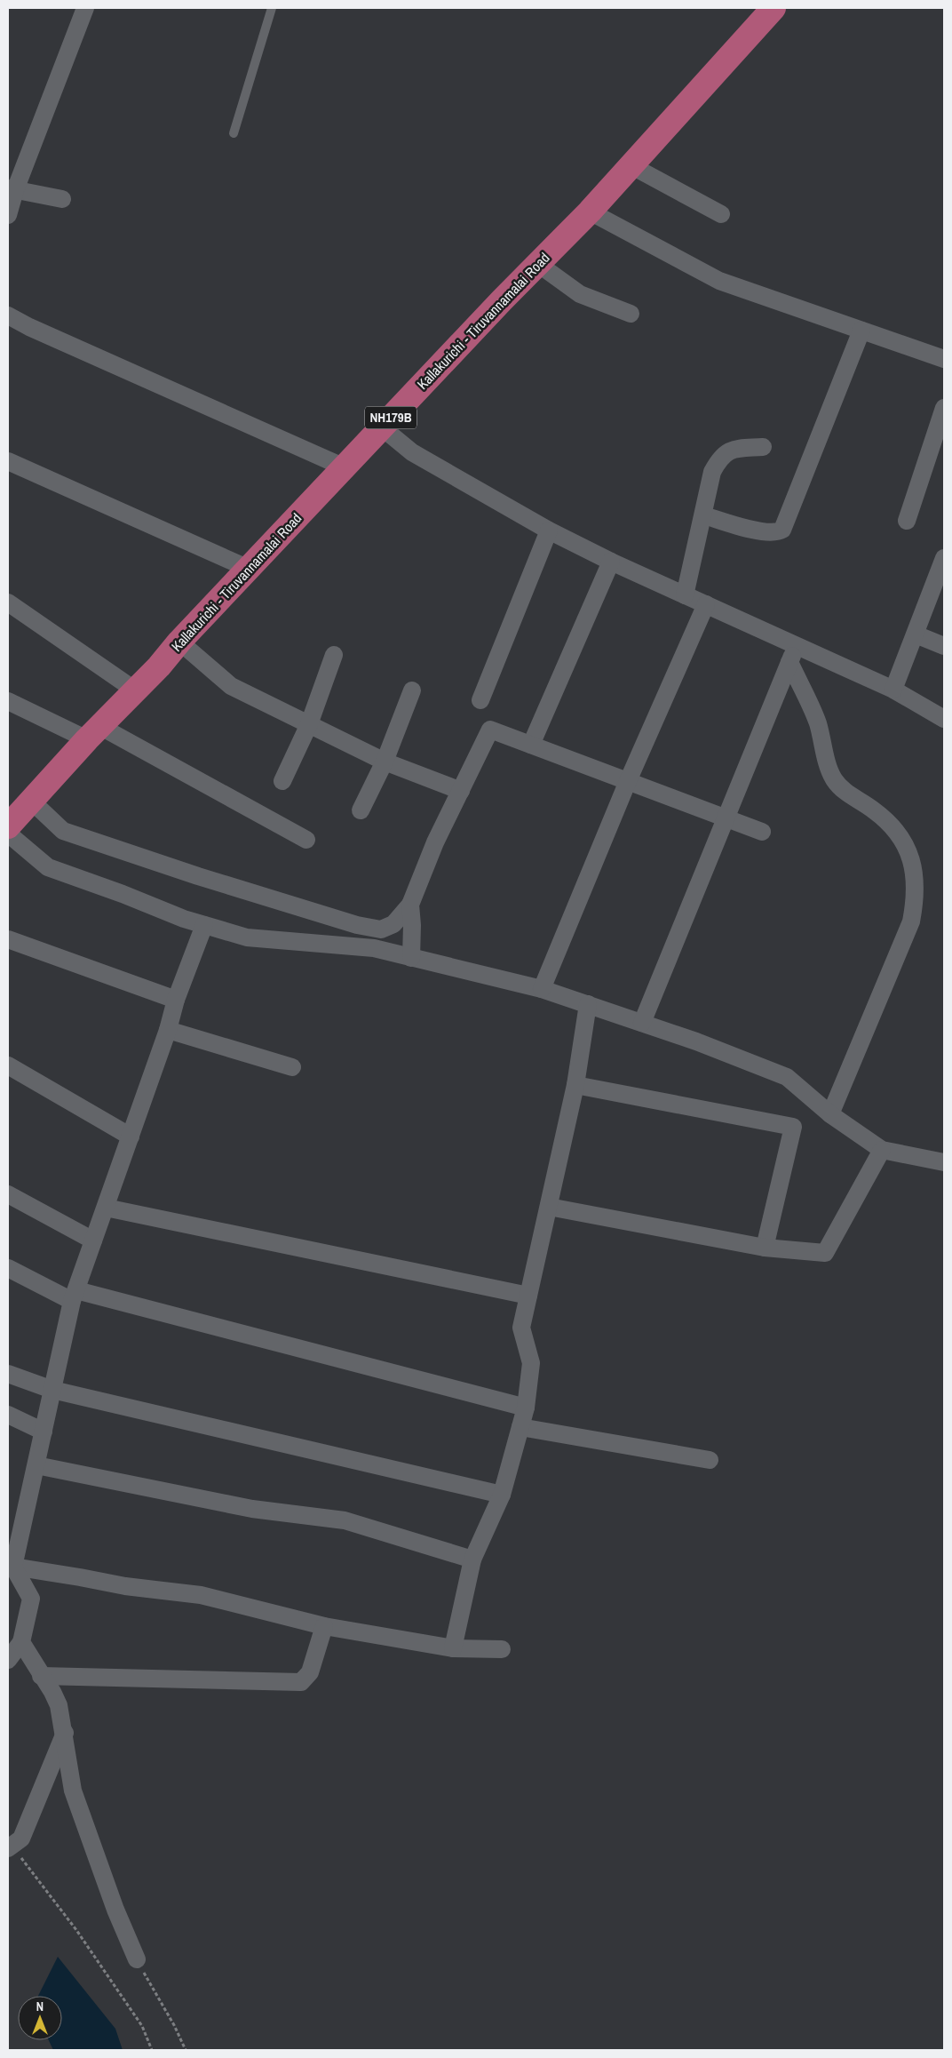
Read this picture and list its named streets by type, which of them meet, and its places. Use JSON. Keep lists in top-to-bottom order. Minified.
{"streets":{"highway":["Kallakurichi - Tiruvannamalai Road","NH179B"]},"north":"top"}
